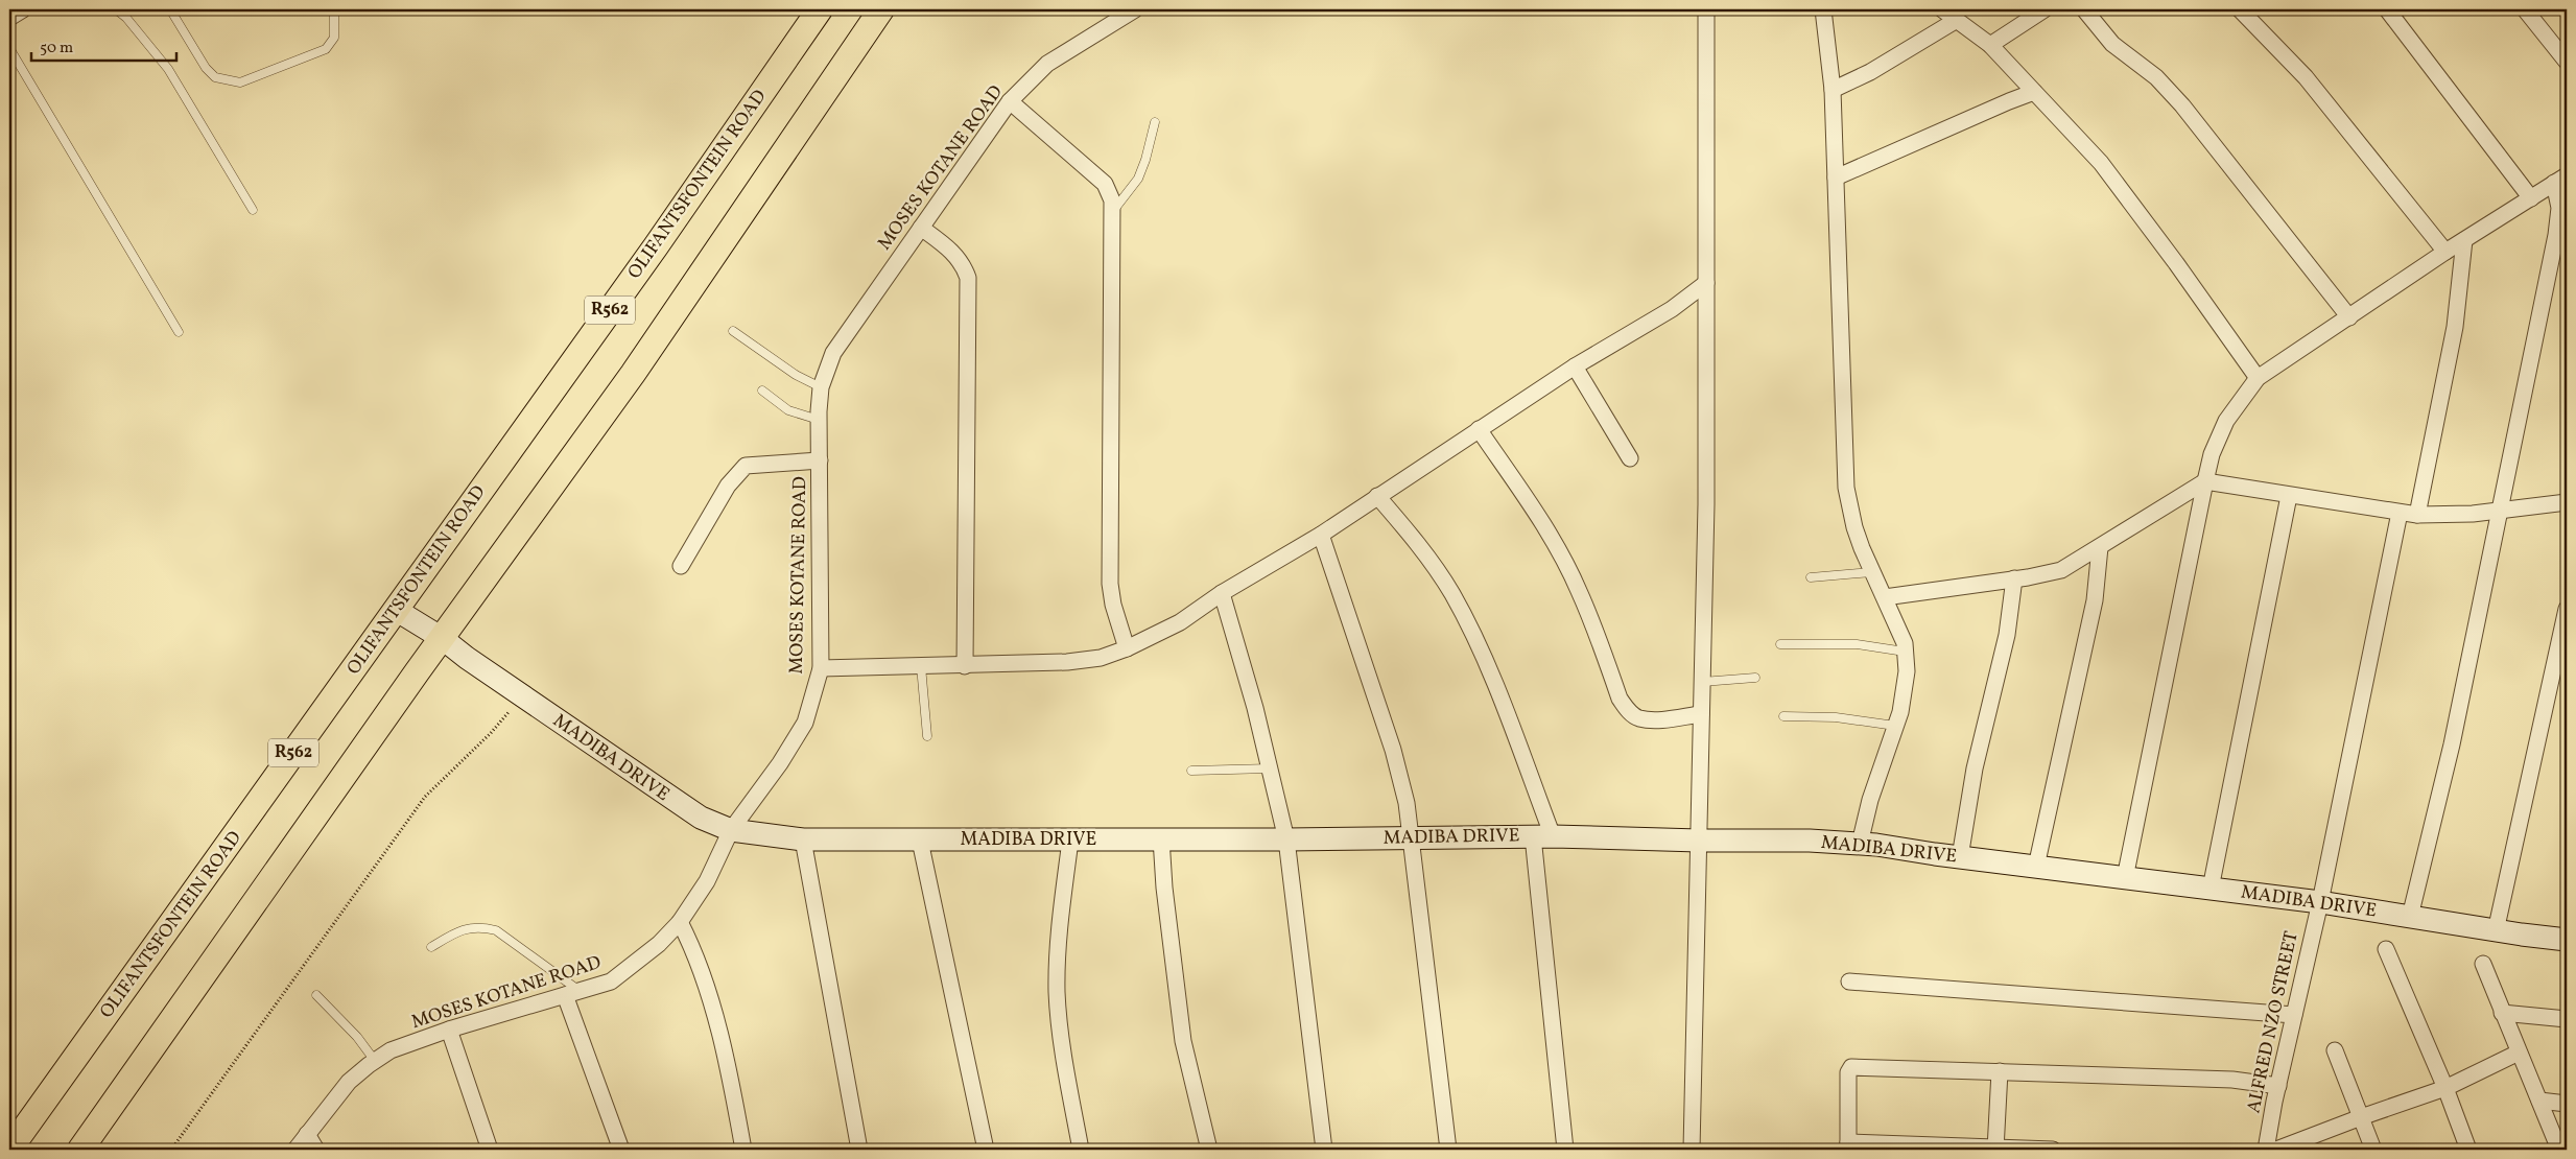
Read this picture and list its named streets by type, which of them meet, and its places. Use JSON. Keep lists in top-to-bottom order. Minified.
{"streets":{"main road":["OLIFANTSFONTEIN ROAD","R562"],"street":["MOSES KOTANE ROAD","MADIBA DRIVE","ALFRED NZO STREET"]},"crossings":[["MOSES KOTANE ROAD","MADIBA DRIVE"],["OLIFANTSFONTEIN ROAD","MADIBA DRIVE"],["R562","MADIBA DRIVE"],["MADIBA DRIVE","ALFRED NZO STREET"]],"scale_bar":"50 m"}
